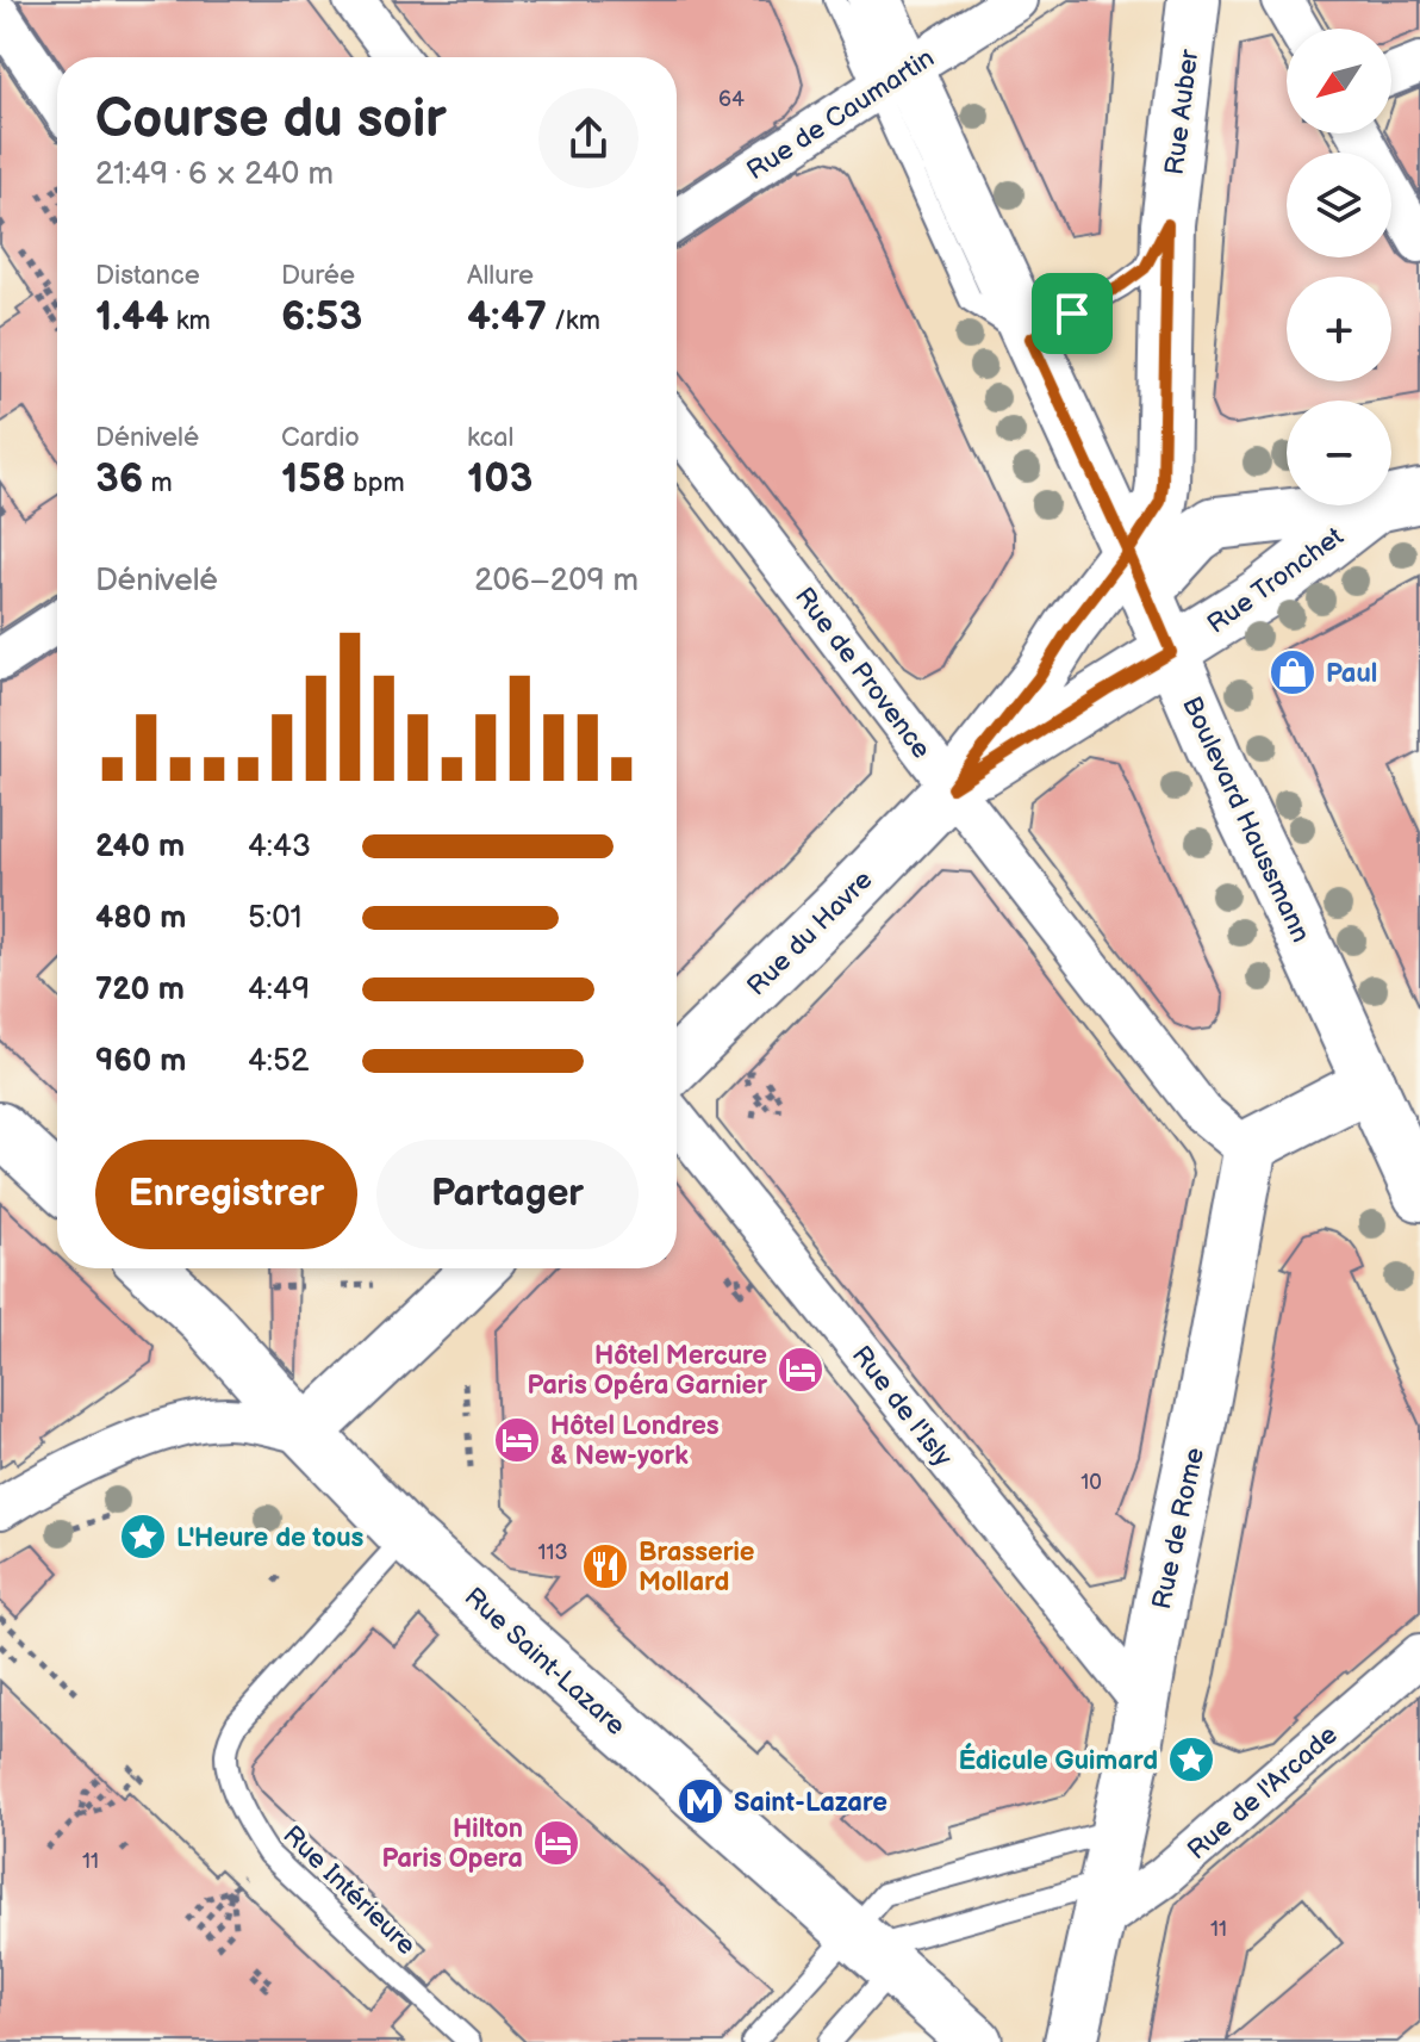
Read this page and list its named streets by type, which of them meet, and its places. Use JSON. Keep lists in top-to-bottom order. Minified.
{"streets":{"main road":["Rue Auber","Rue Tronchet","Boulevard Haussmann","Rue du Havre","Rue de Rome","Rue Saint-Lazare"],"street":["Rue de Caumartin","Rue de Provence","Rue de l'Isly","Rue de l'Arcade"],"lane":["Rue Intérieure"]},"crossings":[["Rue Auber","Boulevard Haussmann"],["Rue Auber","Rue du Havre"],["Rue de Caumartin","Boulevard Haussmann"],["Rue Tronchet","Boulevard Haussmann"],["Rue Tronchet","Rue du Havre"],["Rue de Provence","Rue du Havre"],["Rue de Provence","Rue de Rome"],["Boulevard Haussmann","Rue du Havre"],["Rue de l'Isly","Rue de Rome"],["Rue de Rome","Rue de l'Arcade"],["Rue Saint-Lazare","Rue Intérieure"]],"places":{"shop":["Paul"],"hotel":["Hôtel Mercure Paris Opéra Garnier","Hôtel Londres & New-york","Hilton Paris Opera"],"place":["L'Heure de tous","Édicule Guimard"],"restaurant":["Brasserie Mollard"],"metro station":["Saint-Lazare"]},"house_numbers":["64","10","113","11","11"],"north":"bottom left","page":{"map_buttons":["+","−"],"heading":["Course du soir","21:49 · 6 × 240 m"],"stats":[["Distance","1.44 km"],["Durée","6:53"],["Allure","4:47 /km"],["Dénivelé","36 m"],["Cardio","158 bpm"],["kcal","103"]],"chart":["Dénivelé","206–209 m"],"list":[{"name":"240 m","note":"4:43"},{"name":"480 m","note":"5:01"},{"name":"720 m","note":"4:49"},{"name":"960 m","note":"4:52"}],"buttons":["Enregistrer","Partager"]}}
